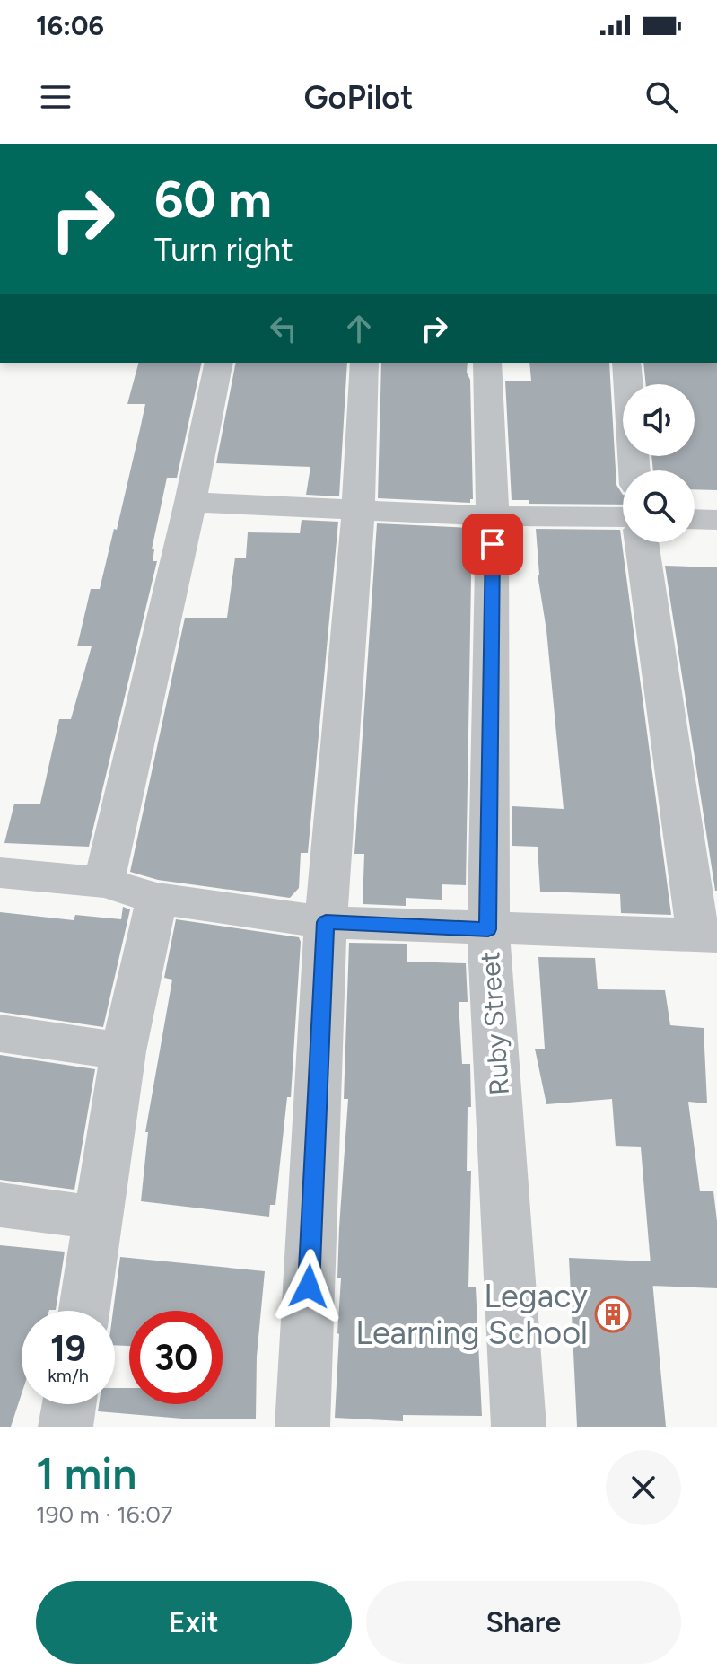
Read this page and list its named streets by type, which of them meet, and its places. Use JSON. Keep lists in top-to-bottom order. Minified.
{"streets":{"street":["Ruby Street"]},"places":{"building":["Legacy Learning School"]},"page":{"status":"16:06","header":"GoPilot","turn":["60 m","Turn right"],"speed":"19 km/h","limit":"30","heading":["1 min","190 m · 16:07"],"buttons":["Exit","Share"]}}
